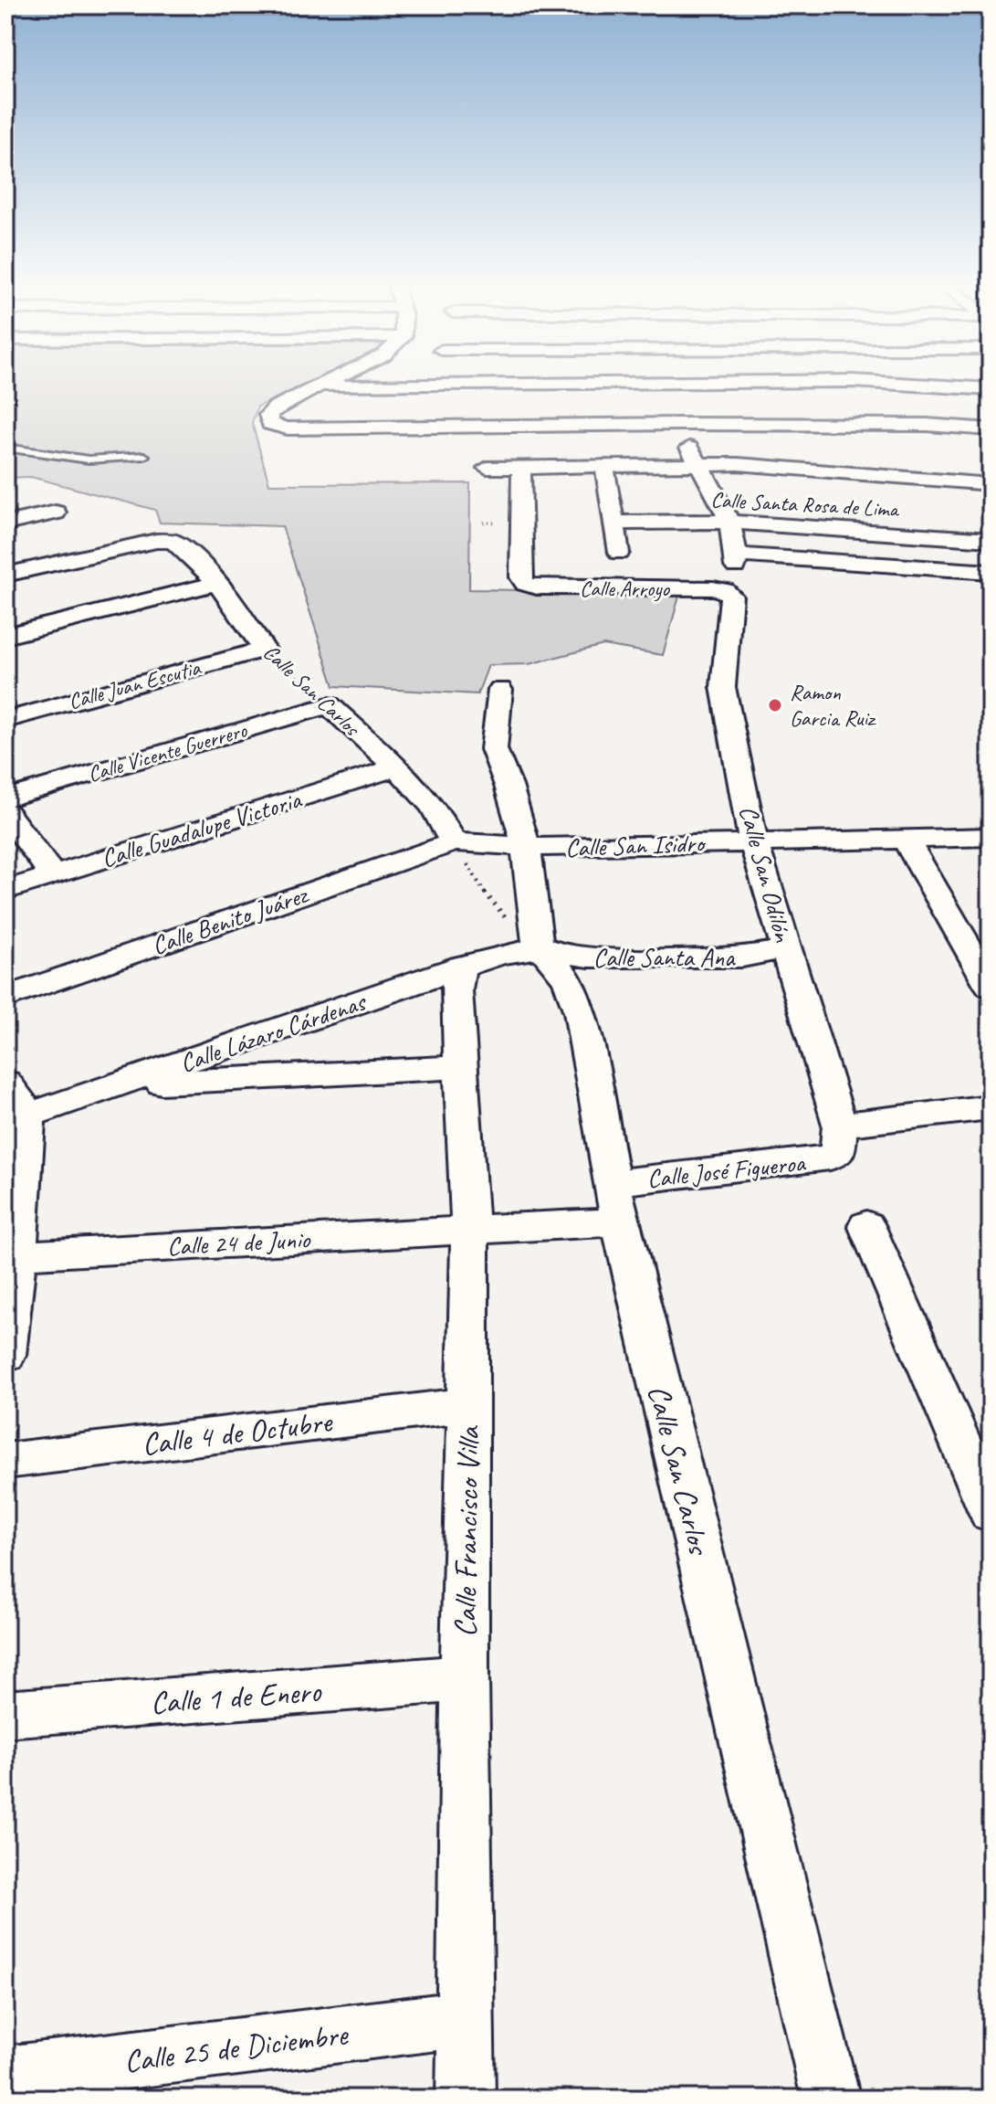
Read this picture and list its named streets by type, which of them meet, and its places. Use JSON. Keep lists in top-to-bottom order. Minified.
{"streets":{"street":["Calle Santa Rosa de Lima","Calle Arroyo","Calle Juan Escutia","Calle San Carlos","Calle Vicente Guerrero","Calle Guadalupe Victoria","Calle San Isidro","Calle San Odilón","Calle Benito Juárez","Calle Santa Ana","Calle Lázaro Cárdenas","Calle José Figueroa","Calle 24 de Junio","Calle 4 de Octubre","Calle Francisco Villa","Calle 1 de Enero","Calle 25 de Diciembre"]},"crossings":[["Calle Santa Rosa de Lima","Calle San Odilón"],["Calle Arroyo","Calle San Odilón"],["Calle Juan Escutia","Calle San Carlos"],["Calle San Carlos","Calle Vicente Guerrero"],["Calle San Carlos","Calle Guadalupe Victoria"],["Calle San Carlos","Calle San Isidro"],["Calle San Carlos","Calle Benito Juárez"],["Calle San Carlos","Calle Santa Ana"],["Calle San Carlos","Calle Lázaro Cárdenas"],["Calle San Carlos","Calle José Figueroa"],["Calle San Isidro","Calle San Odilón"],["Calle San Isidro","Calle Benito Juárez"],["Calle San Odilón","Calle Santa Ana"],["Calle San Odilón","Calle José Figueroa"],["Calle Santa Ana","Calle Lázaro Cárdenas"],["Calle Lázaro Cárdenas","Calle Francisco Villa"],["Calle José Figueroa","Calle 24 de Junio"],["Calle José Figueroa","Calle Francisco Villa"],["Calle 24 de Junio","Calle Francisco Villa"],["Calle 4 de Octubre","Calle Francisco Villa"],["Calle Francisco Villa","Calle 1 de Enero"],["Calle Francisco Villa","Calle 25 de Diciembre"]],"places":["Ramon Garcia Ruiz"]}
